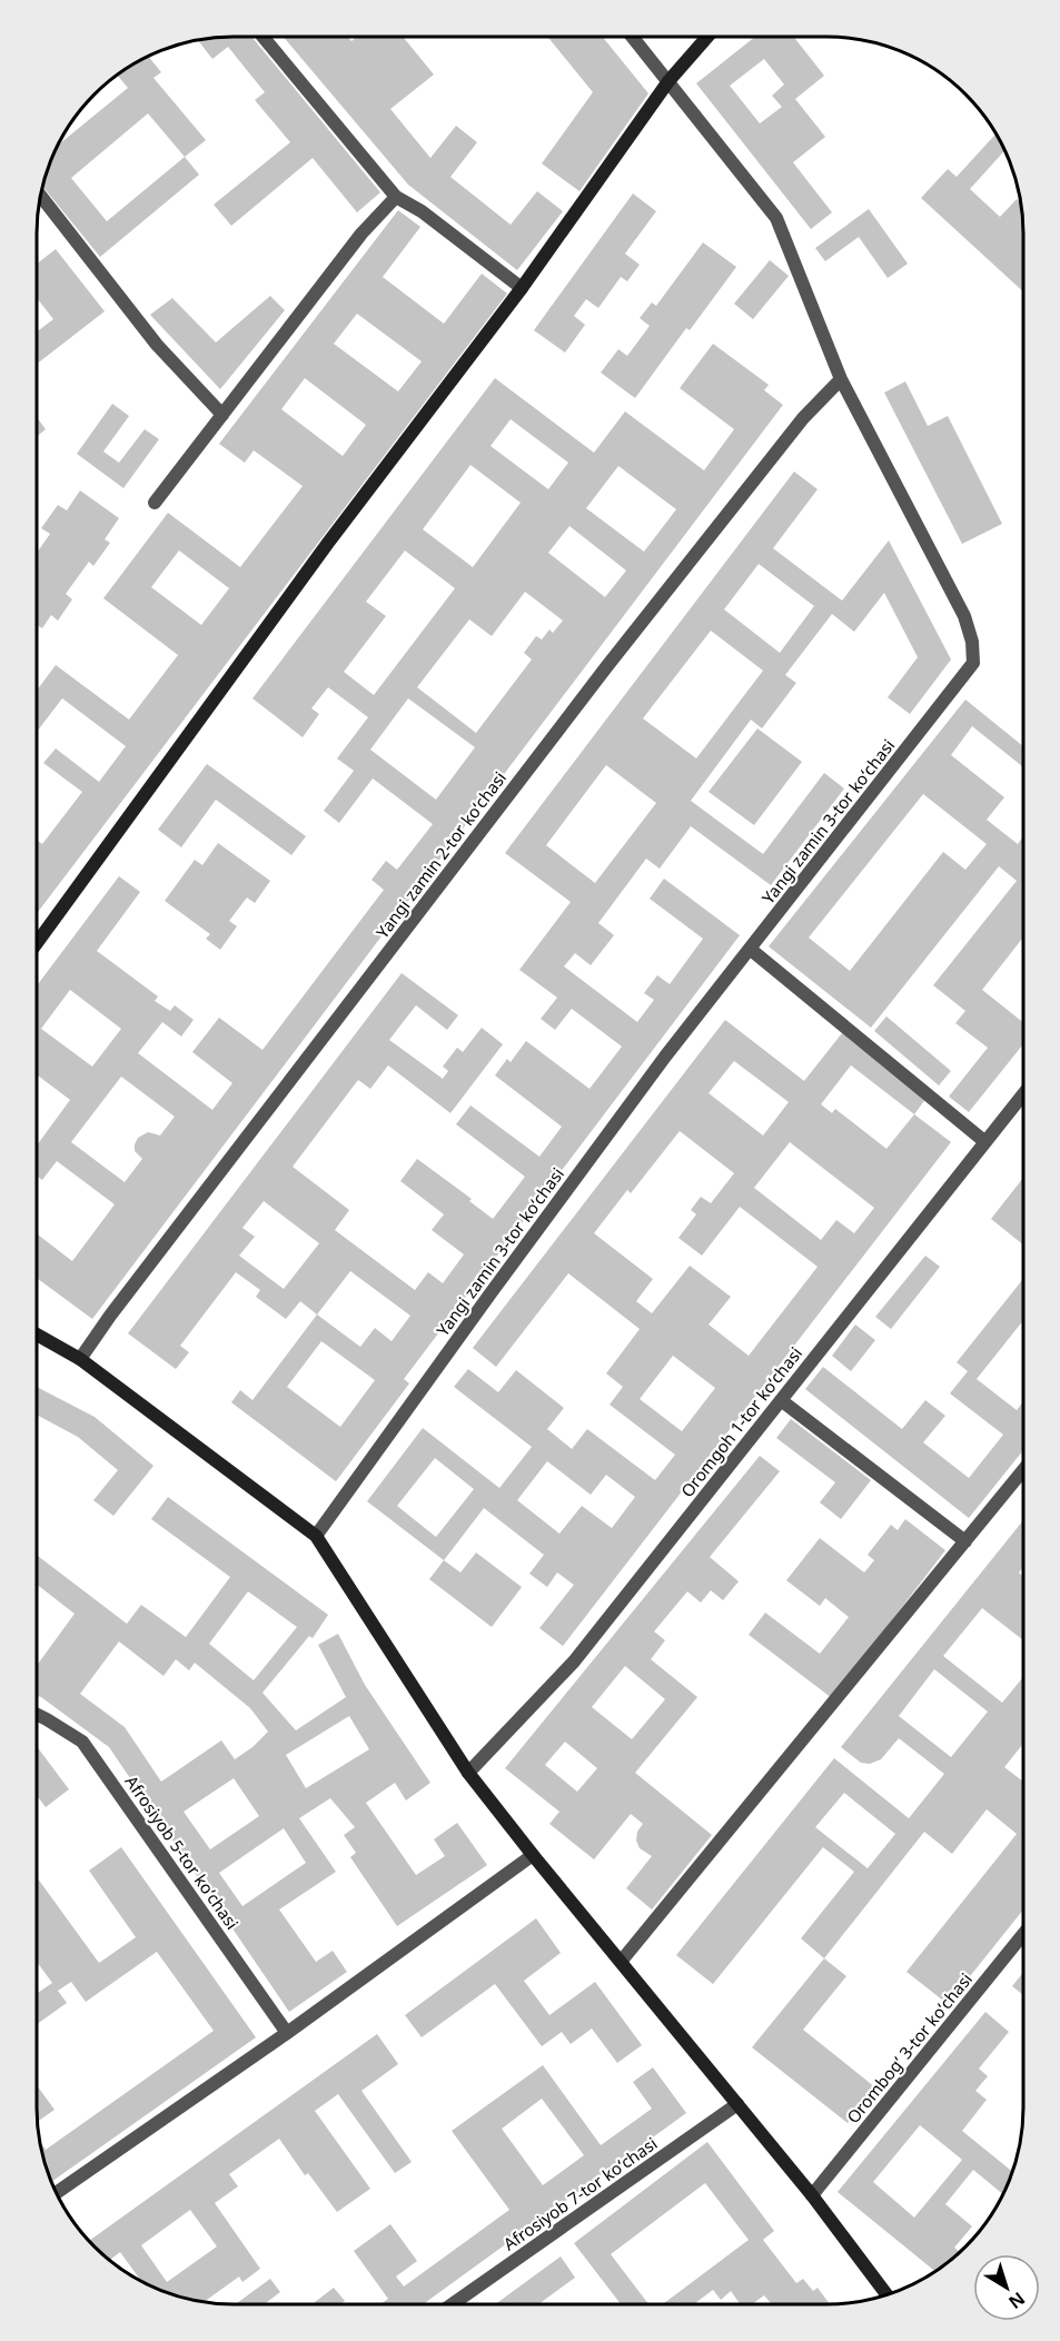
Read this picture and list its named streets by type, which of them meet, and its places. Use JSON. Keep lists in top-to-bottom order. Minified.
{"streets":{"street":["Yangi zamin 3-tor koʻchasi","Yangi zamin 2-tor koʻchasi","Oromgoh 1-tor koʻchasi","Afrosiyob 5-tor koʻchasi","Orombogʻ 3-tor koʻchasi","Afrosiyob 7-tor koʻchasi"]},"crossings":[["Yangi zamin 3-tor koʻchasi","Yangi zamin 2-tor koʻchasi"]],"north":"bottom right"}
